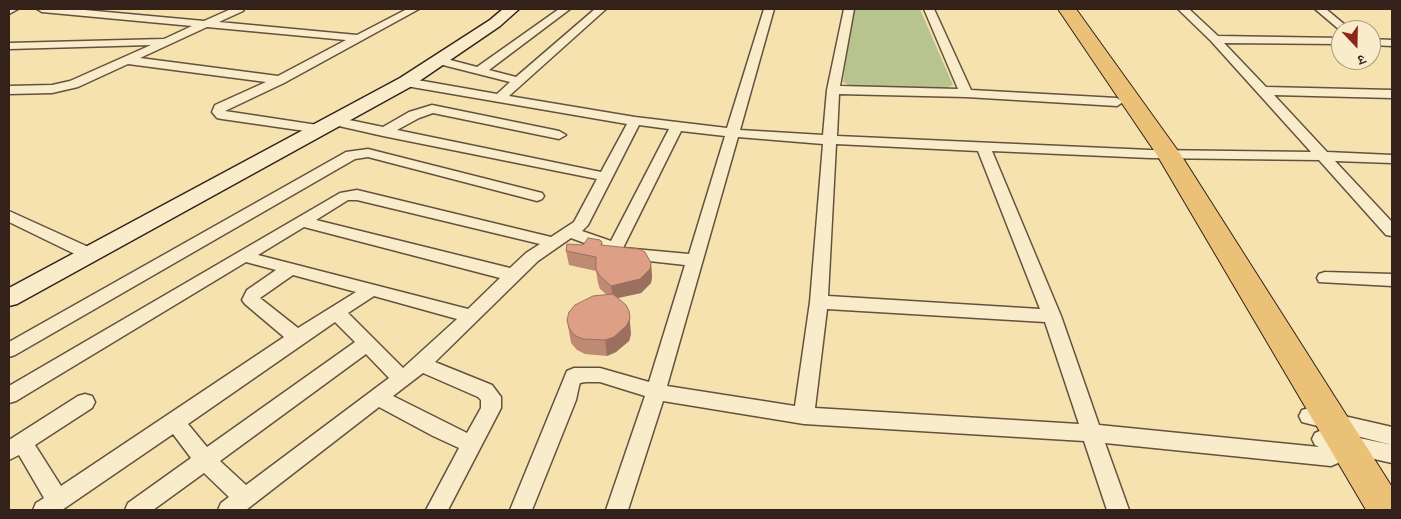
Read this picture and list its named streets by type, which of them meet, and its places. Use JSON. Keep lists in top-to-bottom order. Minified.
{"north":"bottom"}
